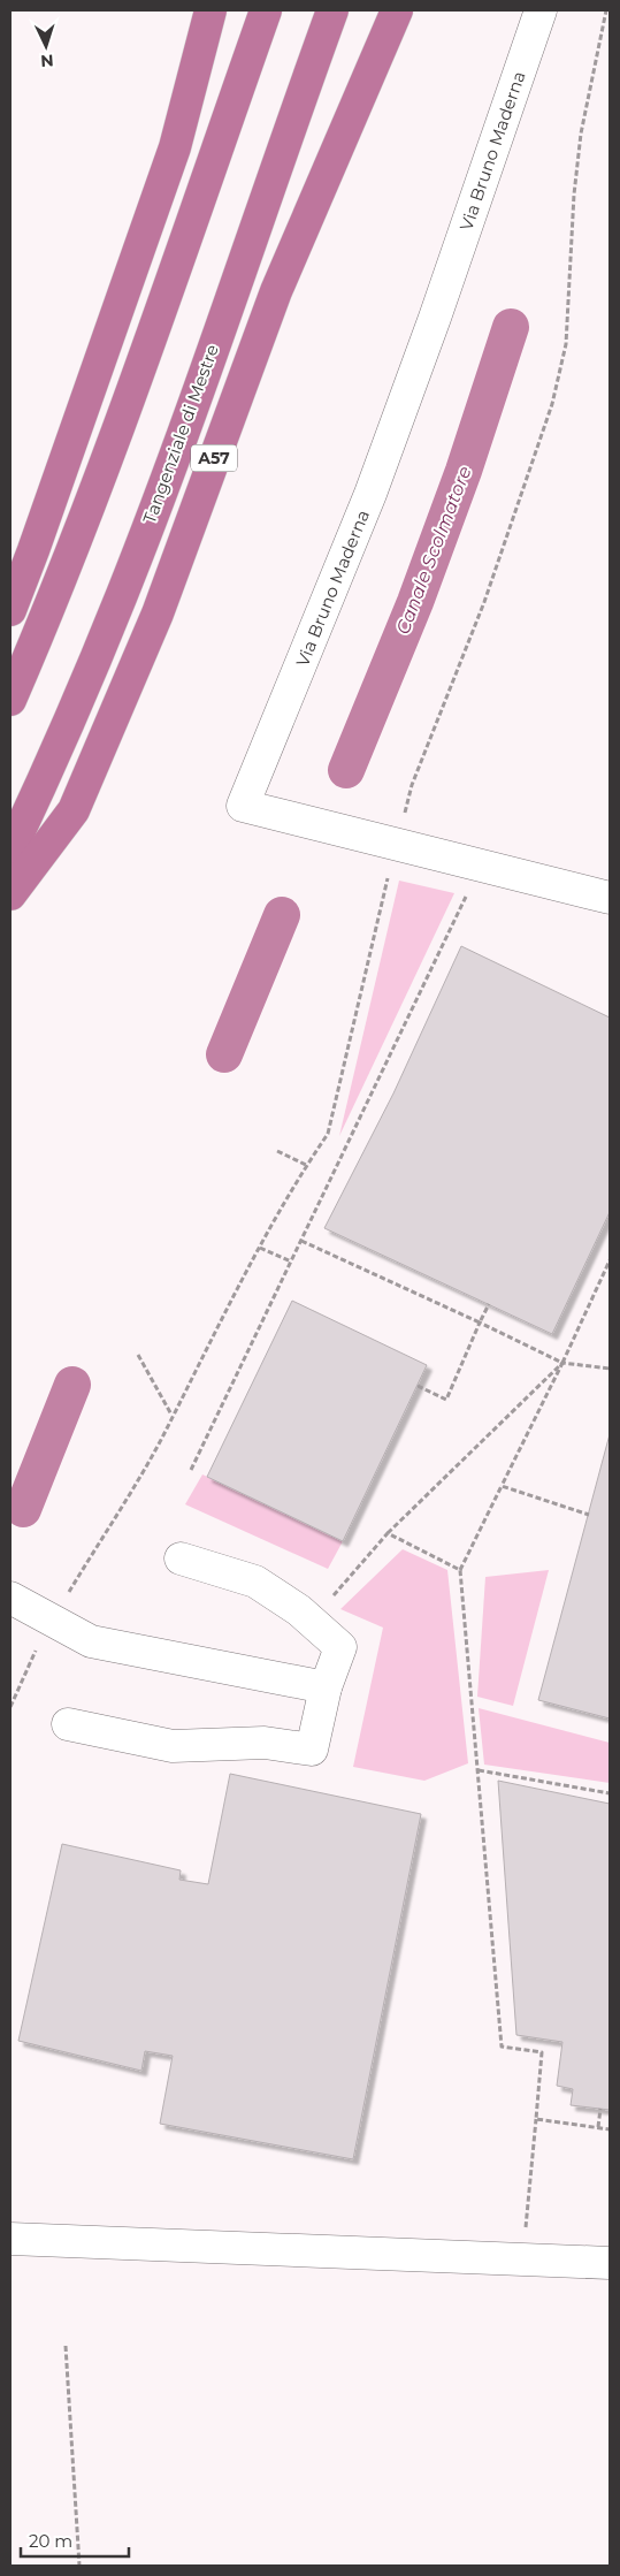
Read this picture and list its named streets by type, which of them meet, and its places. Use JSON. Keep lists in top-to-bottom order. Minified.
{"streets":{"highway":["Tangenziale di Mestre","A57"],"street":["Via Bruno Maderna"]},"water":["Canale Scolmatore"],"scale_bar":"20 m","north":"bottom"}
